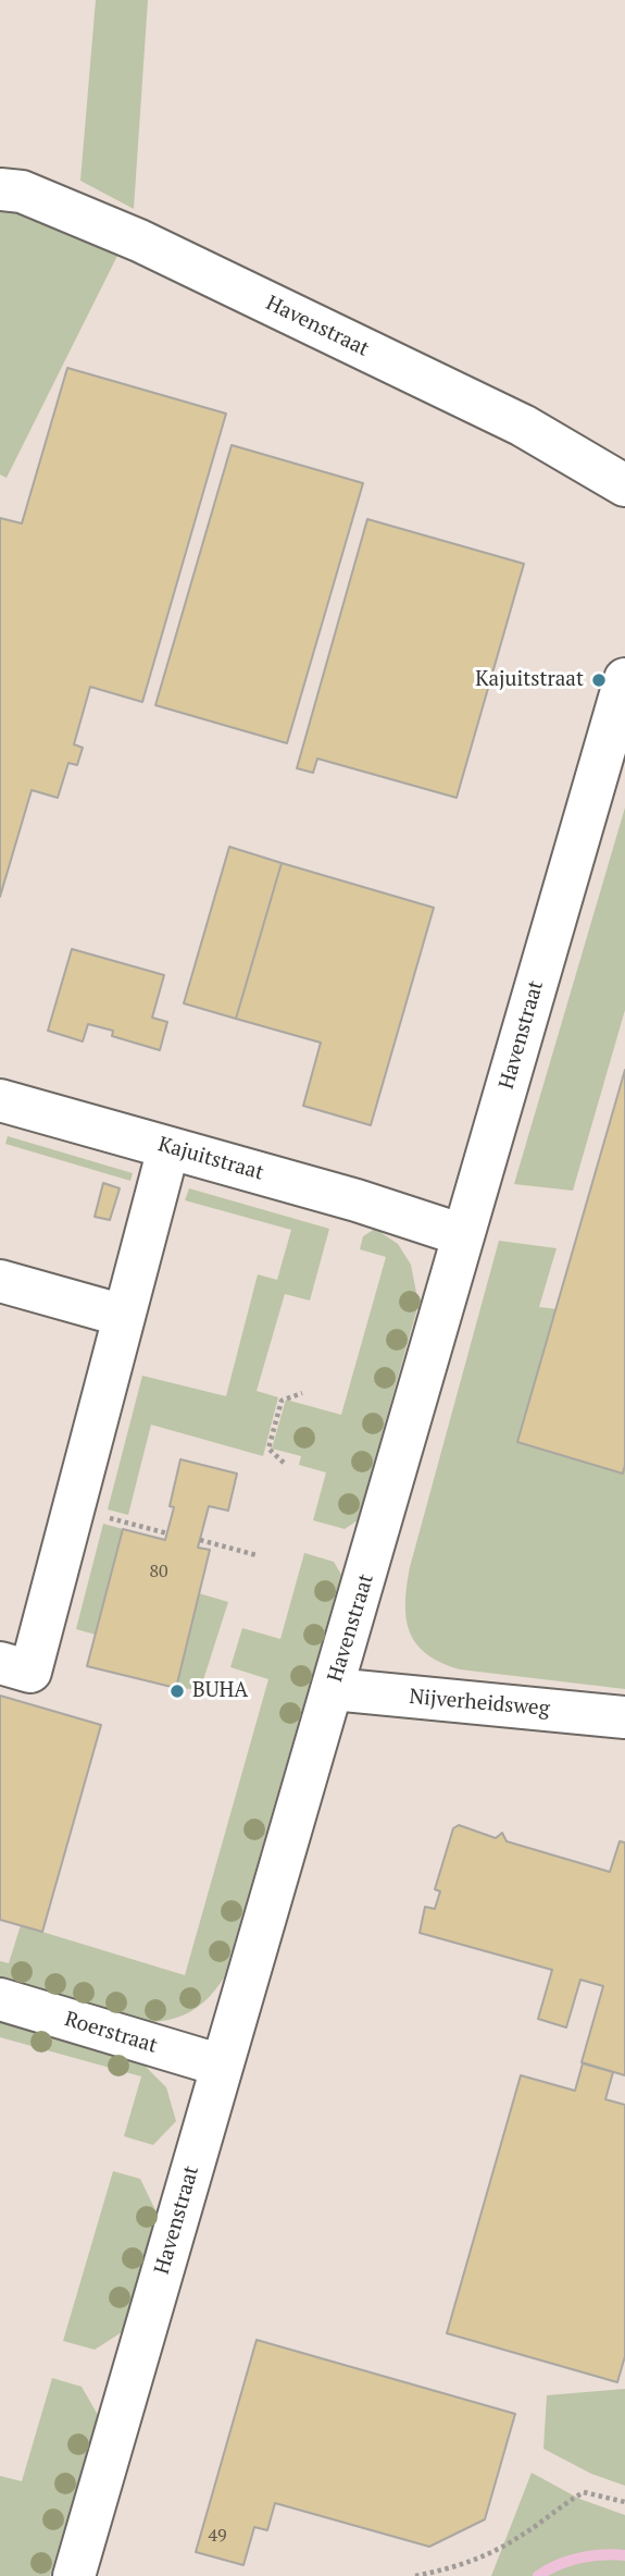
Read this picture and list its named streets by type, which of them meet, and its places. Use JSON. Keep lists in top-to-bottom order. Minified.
{"streets":{"street":["Havenstraat","Kajuitstraat","Nijverheidsweg","Roerstraat"]},"crossings":[["Havenstraat","Kajuitstraat"],["Havenstraat","Nijverheidsweg"],["Havenstraat","Roerstraat"]],"places":["Kajuitstraat","BUHA"],"house_numbers":["80","49"]}
